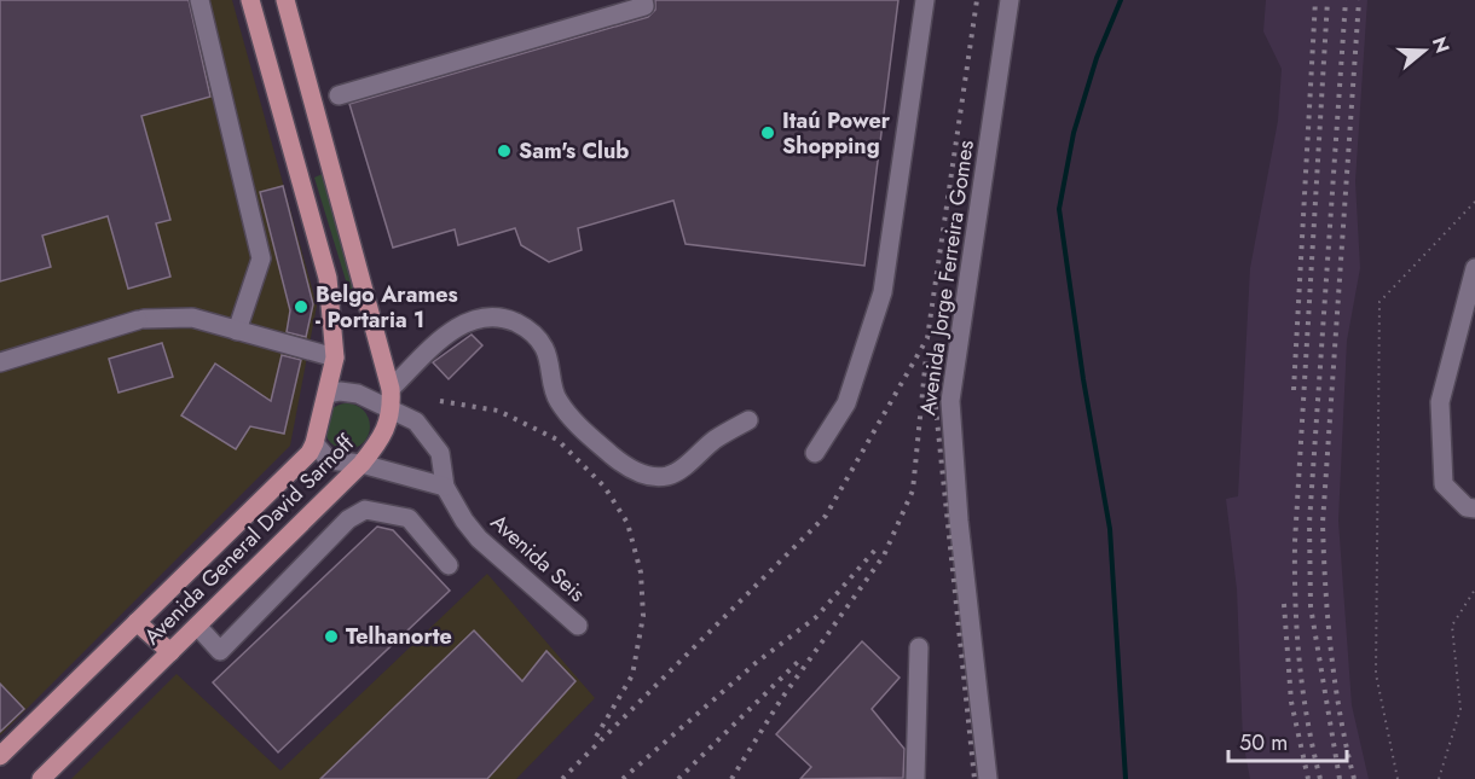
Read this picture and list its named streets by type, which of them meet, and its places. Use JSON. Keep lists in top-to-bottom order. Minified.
{"streets":{"main road":["Avenida General David Sarnoff"],"street":["Avenida Jorge Ferreira Gomes","Avenida Seis"]},"crossings":[["Avenida General David Sarnoff","Avenida Seis"]],"places":["Itaú Power Shopping","Sam's Club","Belgo Arames - Portaria 1","Telhanorte"],"scale_bar":"50 m","north":"right"}
